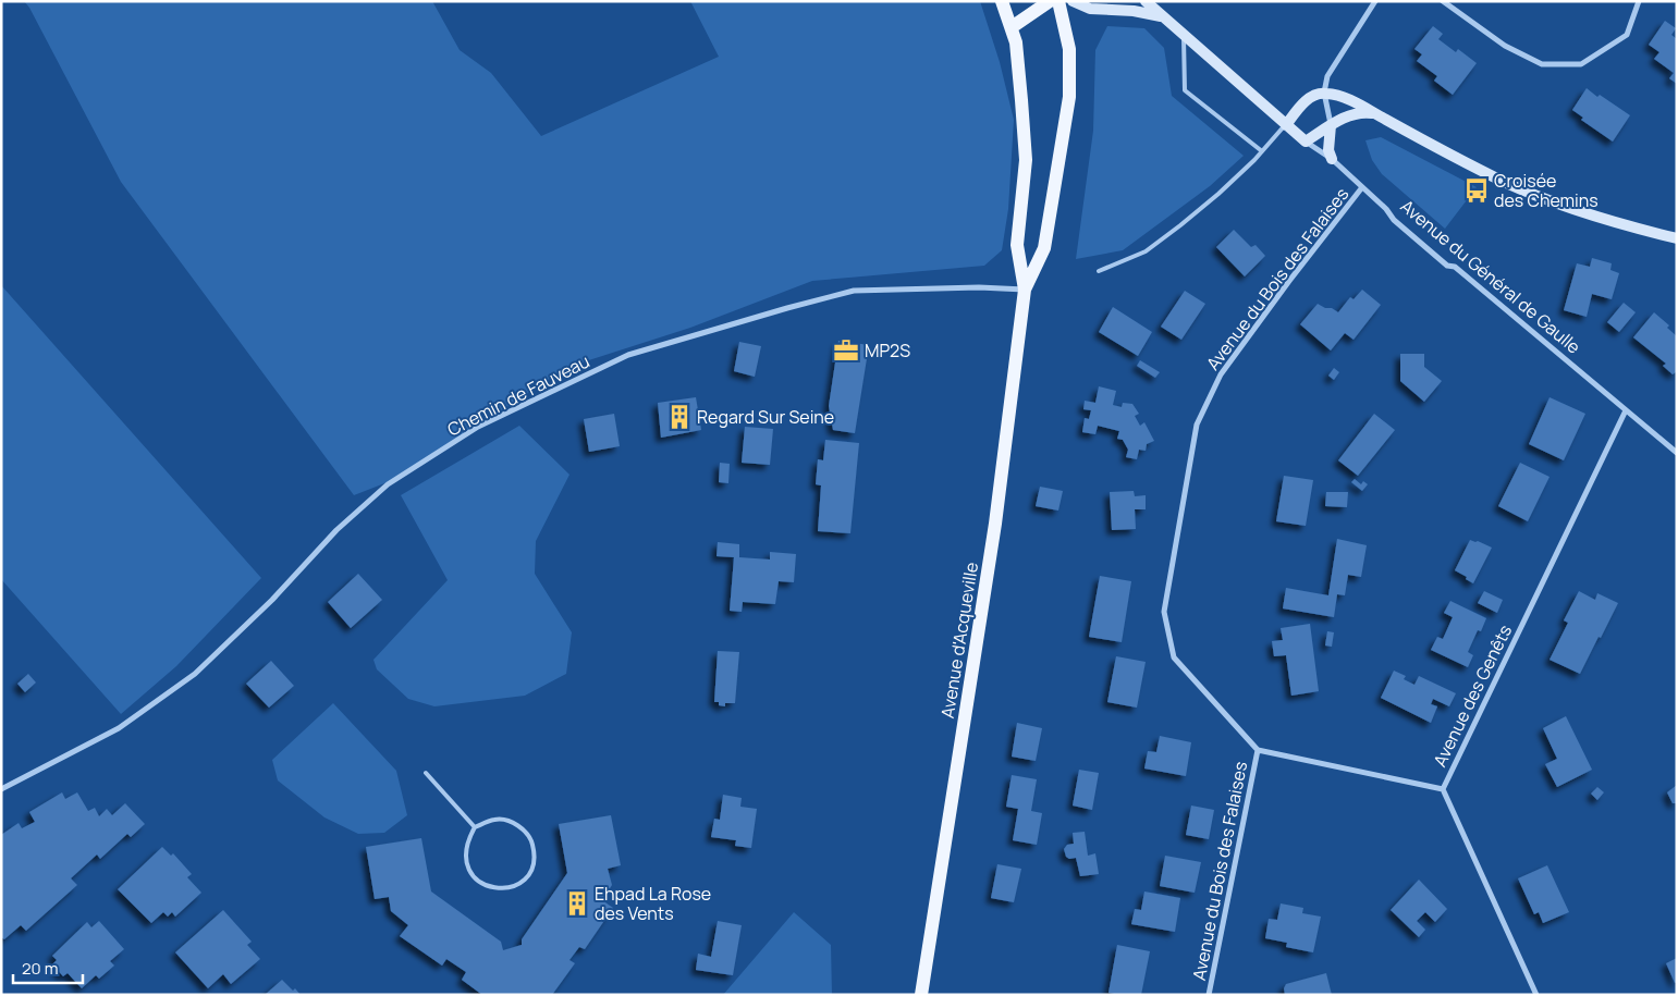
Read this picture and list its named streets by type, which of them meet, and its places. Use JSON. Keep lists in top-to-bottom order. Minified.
{"streets":{"main road":["Avenue d'Acqueville"],"street":["Avenue du Général de Gaulle","Avenue du Bois des Falaises","Chemin de Fauveau","Avenue des Genêts"]},"crossings":[["Avenue du Général de Gaulle","Avenue du Bois des Falaises"],["Avenue du Général de Gaulle","Avenue des Genêts"],["Chemin de Fauveau","Avenue d'Acqueville"]],"places":{"bus stop":["Croisée des Chemins"],"office":["MP2S"],"building":["Regard Sur Seine","Ehpad La Rose des Vents"]},"scale_bar":"20 m"}
